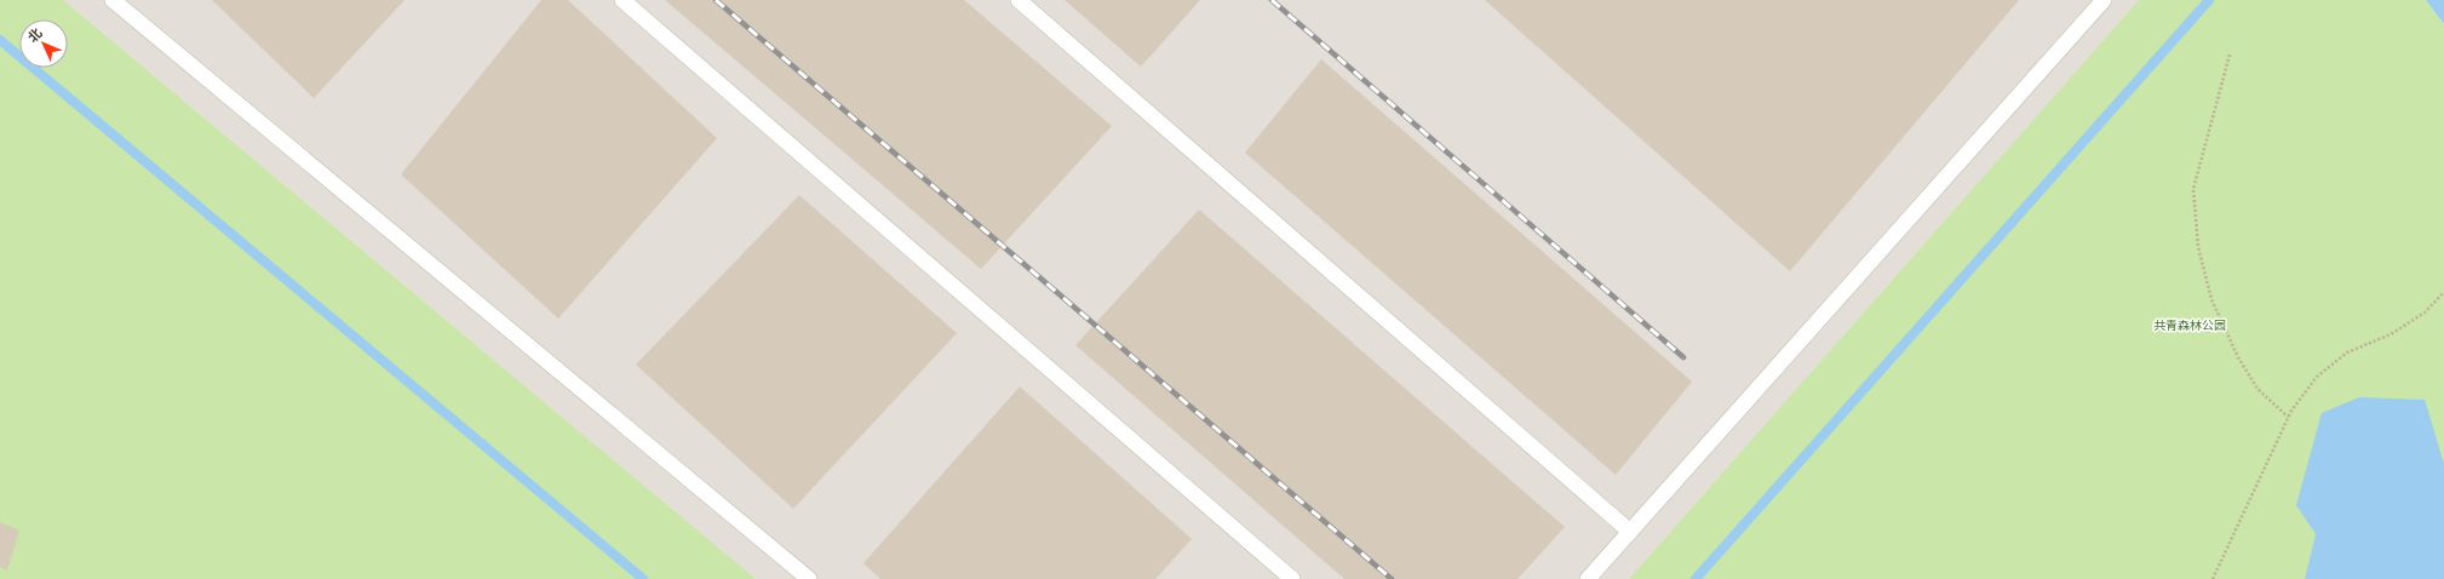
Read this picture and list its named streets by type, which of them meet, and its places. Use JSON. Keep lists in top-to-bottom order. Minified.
{"parks":["共青森林公园"],"north":"top left"}
